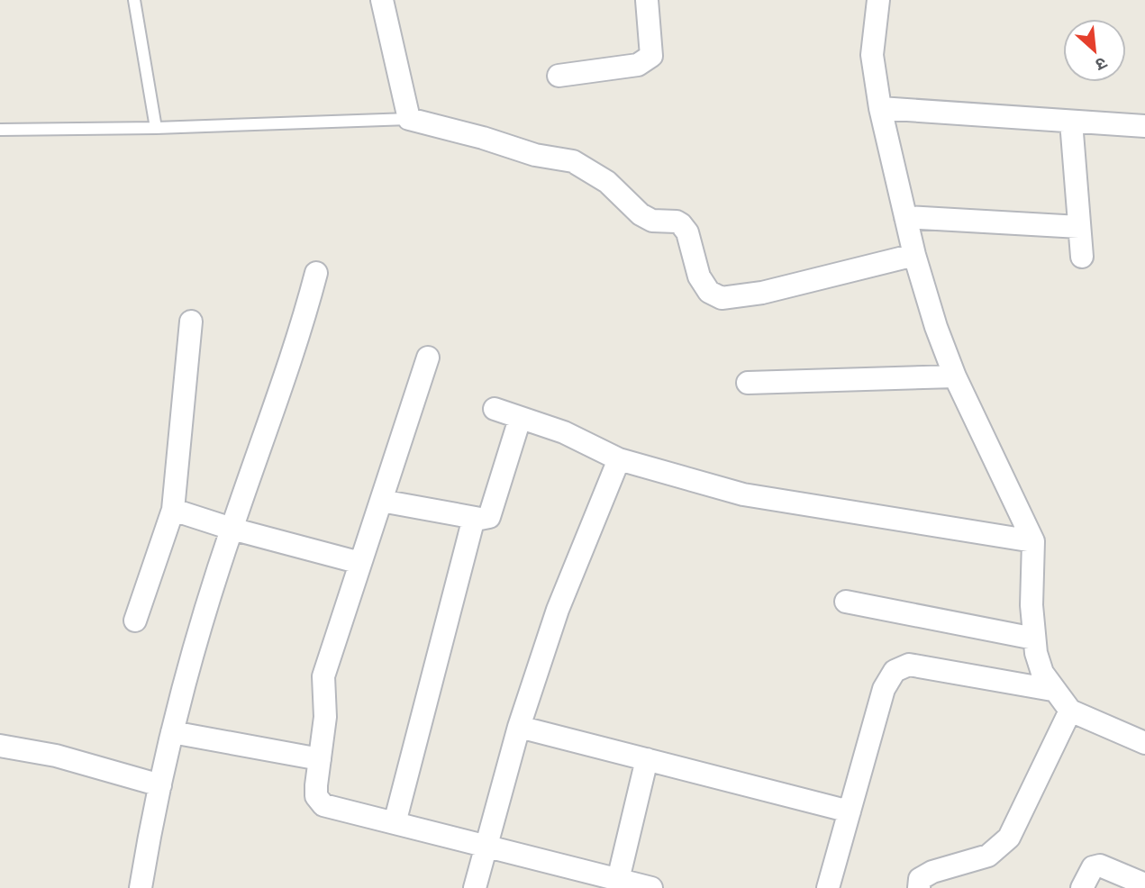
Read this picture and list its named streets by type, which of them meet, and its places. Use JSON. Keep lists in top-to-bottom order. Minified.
{"north":"bottom right"}
